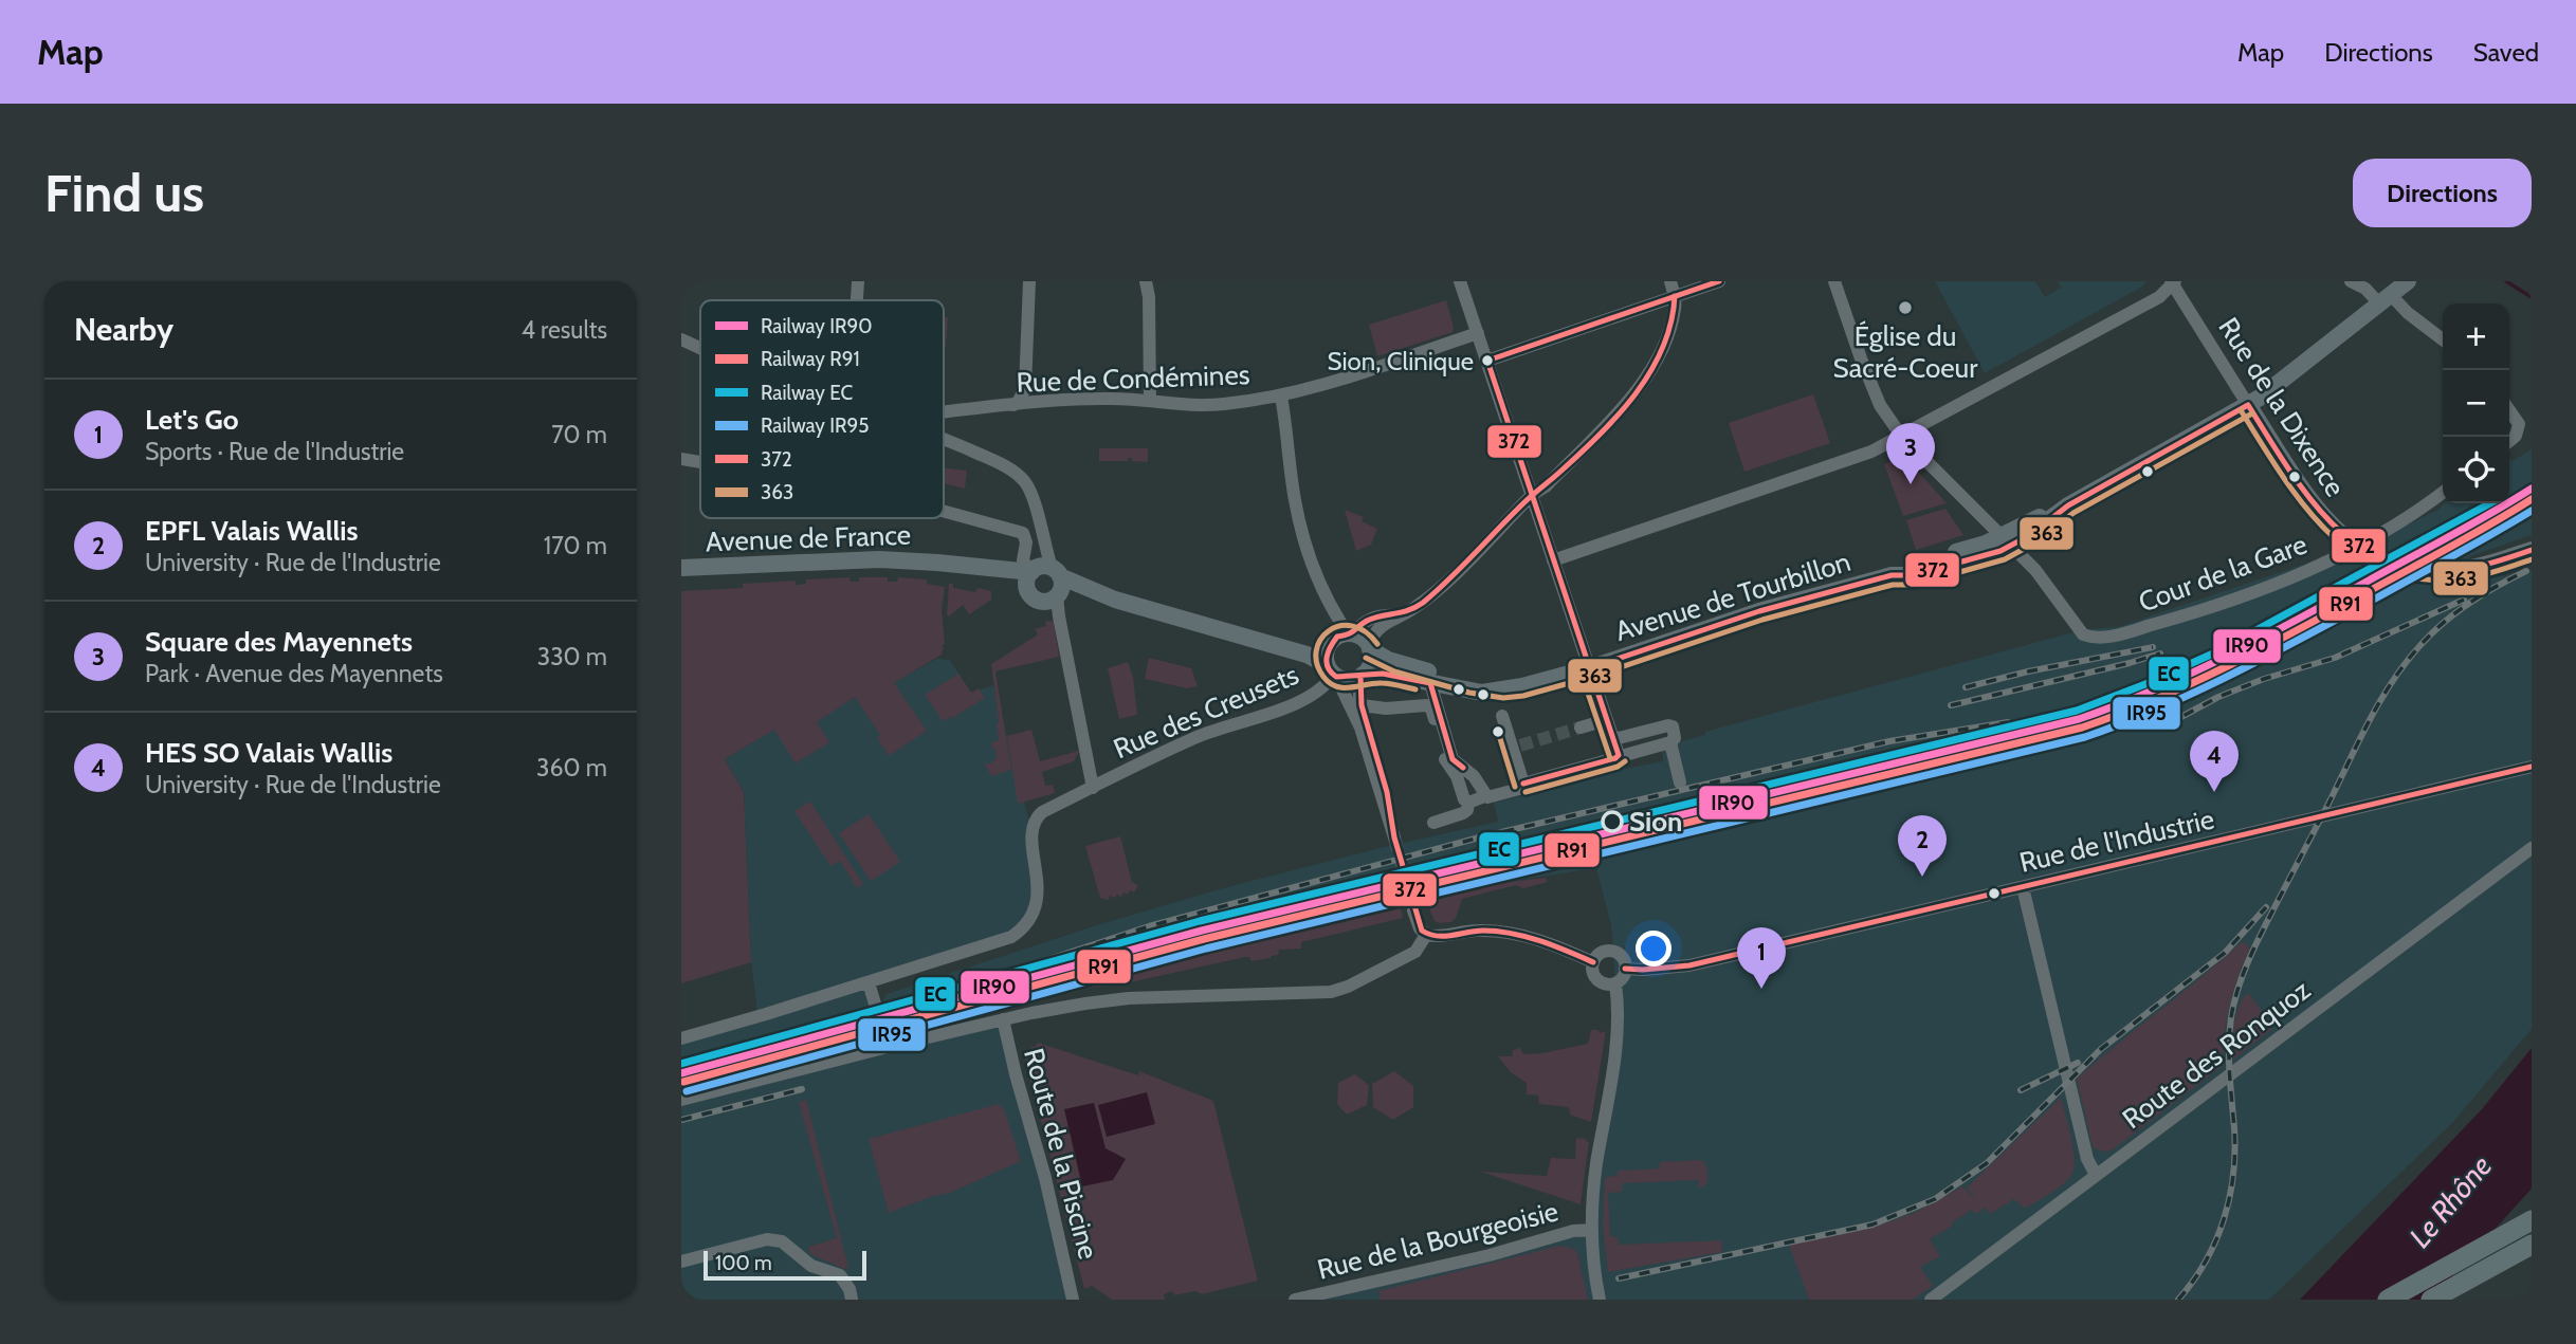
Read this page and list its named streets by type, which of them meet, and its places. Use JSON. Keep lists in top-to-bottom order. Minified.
{"streets":{"main road":["Rue de la Dixence","Avenue de France","Avenue de Tourbillon"],"street":["Rue de Condémines","Cour de la Gare","Rue des Creusets","Rue de l'Industrie","Route des Ronquoz","Route de la Piscine","Rue de la Bourgeoisie"]},"crossings":[["Rue de la Dixence","Avenue de Tourbillon"],["Cour de la Gare","Avenue de Tourbillon"]],"water":["Le Rhône"],"places":["Église du Sacré-Coeur","Sion, Clinique","Sion"],"lines":["transit line 372","transit line 363","rail line IR90","rail line R91","rail line EC","rail line IR95"],"legend":["Railway IR90","Railway R91","Railway EC","Railway IR95","372","363"],"scale_bar":"100 m","page":{"header":"Map","nav":["Map","Directions","Saved"],"buttons":"Directions","title":"Find us","heading":["Nearby","4 results"],"map_buttons":["+","−"],"list":[{"mark":"1","name":"Let's Go","note":"Sports · Rue de l'Industrie","value":"70 m"},{"mark":"2","name":"EPFL Valais Wallis","note":"University · Rue de l'Industrie","value":"170 m"},{"mark":"3","name":"Square des Mayennets","note":"Park · Avenue des Mayennets","value":"330 m"},{"mark":"4","name":"HES SO Valais Wallis","note":"University · Rue de l'Industrie","value":"360 m"}],"pins":["3","4","2","1"],"scale":"100 m"}}
